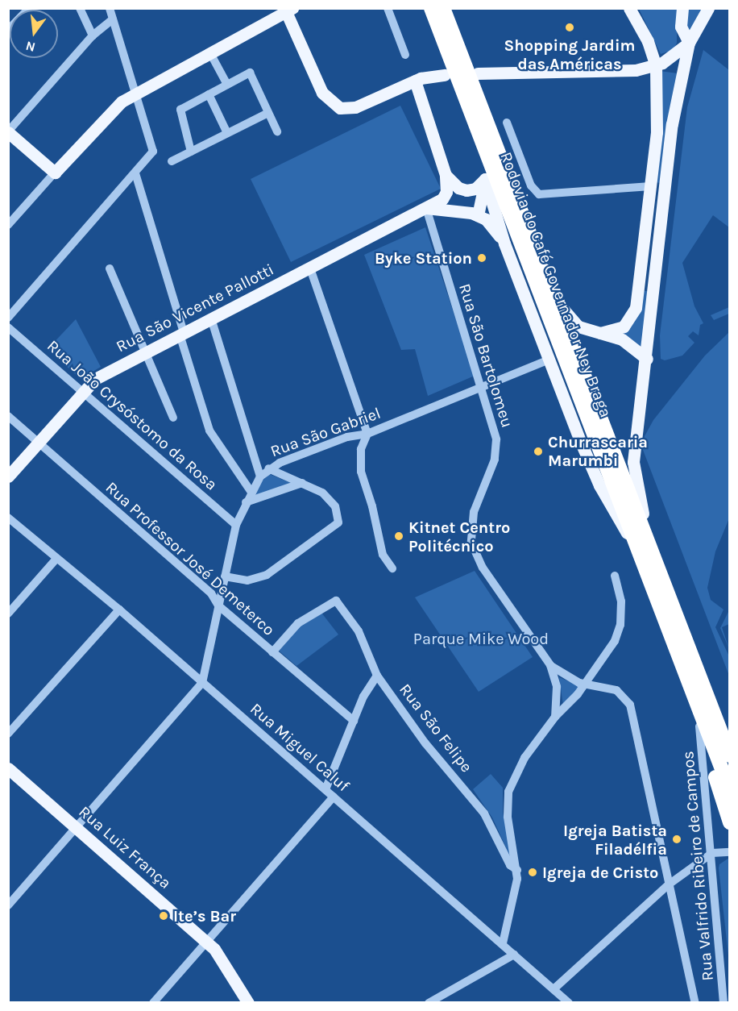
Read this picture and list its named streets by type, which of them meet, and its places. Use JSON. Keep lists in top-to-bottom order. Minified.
{"streets":{"highway":["Rodovia do Café Governador Ney Braga"],"main road":["Rua São Vicente Pallotti","Rua Luiz França"],"street":["Rua São Bartolomeu","Rua João Crysóstomo da Rosa","Rua São Gabriel","Rua Professor José Demeterco","Rua São Felipe","Rua Miguel Caluf","Rua Valfrido Ribeiro de Campos"]},"crossings":[["Rua São Vicente Pallotti","Rua São Bartolomeu"],["Rua São Vicente Pallotti","Rua João Crysóstomo da Rosa"],["Rua São Vicente Pallotti","Rua Professor José Demeterco"],["Rua São Bartolomeu","Rua São Gabriel"],["Rua João Crysóstomo da Rosa","Rua São Gabriel"],["Rua São Gabriel","Rua Professor José Demeterco"],["Rua São Gabriel","Rua Miguel Caluf"],["Rua Professor José Demeterco","Rua São Felipe"]],"parks":["Parque Mike Wood"],"places":["Shopping Jardim das Américas","Byke Station","Churrascaria Marumbi","Kitnet Centro Politécnico","Igreja Batista Filadélfia","Igreja de Cristo","Ite’s Bar"],"north":"bottom"}
